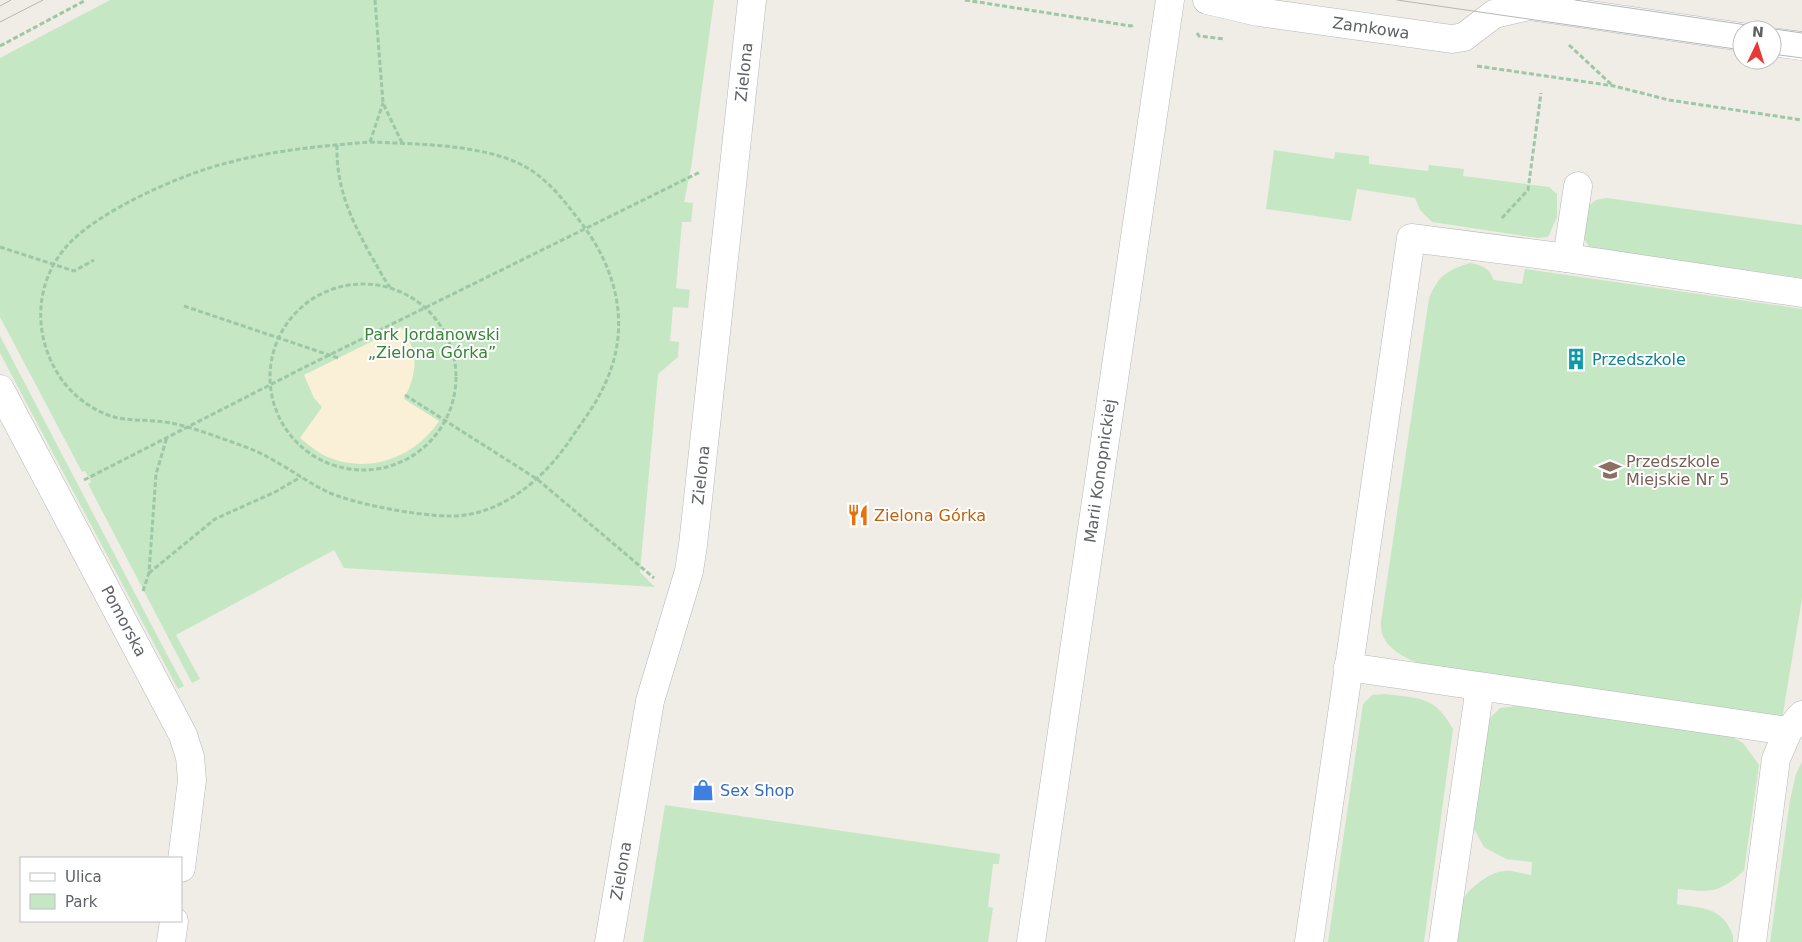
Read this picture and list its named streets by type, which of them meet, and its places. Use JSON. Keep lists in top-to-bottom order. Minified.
{"streets":{"street":["Zamkowa","Zielona","Marii Konopnickiej","Pomorska"]},"parks":["Park Jordanowski „Zielona Górka”"],"places":{"building":["Przedszkole"],"school or university":["Przedszkole Miejskie Nr 5"],"restaurant":["Zielona Górka"],"shop":["Sex Shop"]},"legend":["Ulica","Park"],"north":"top"}
